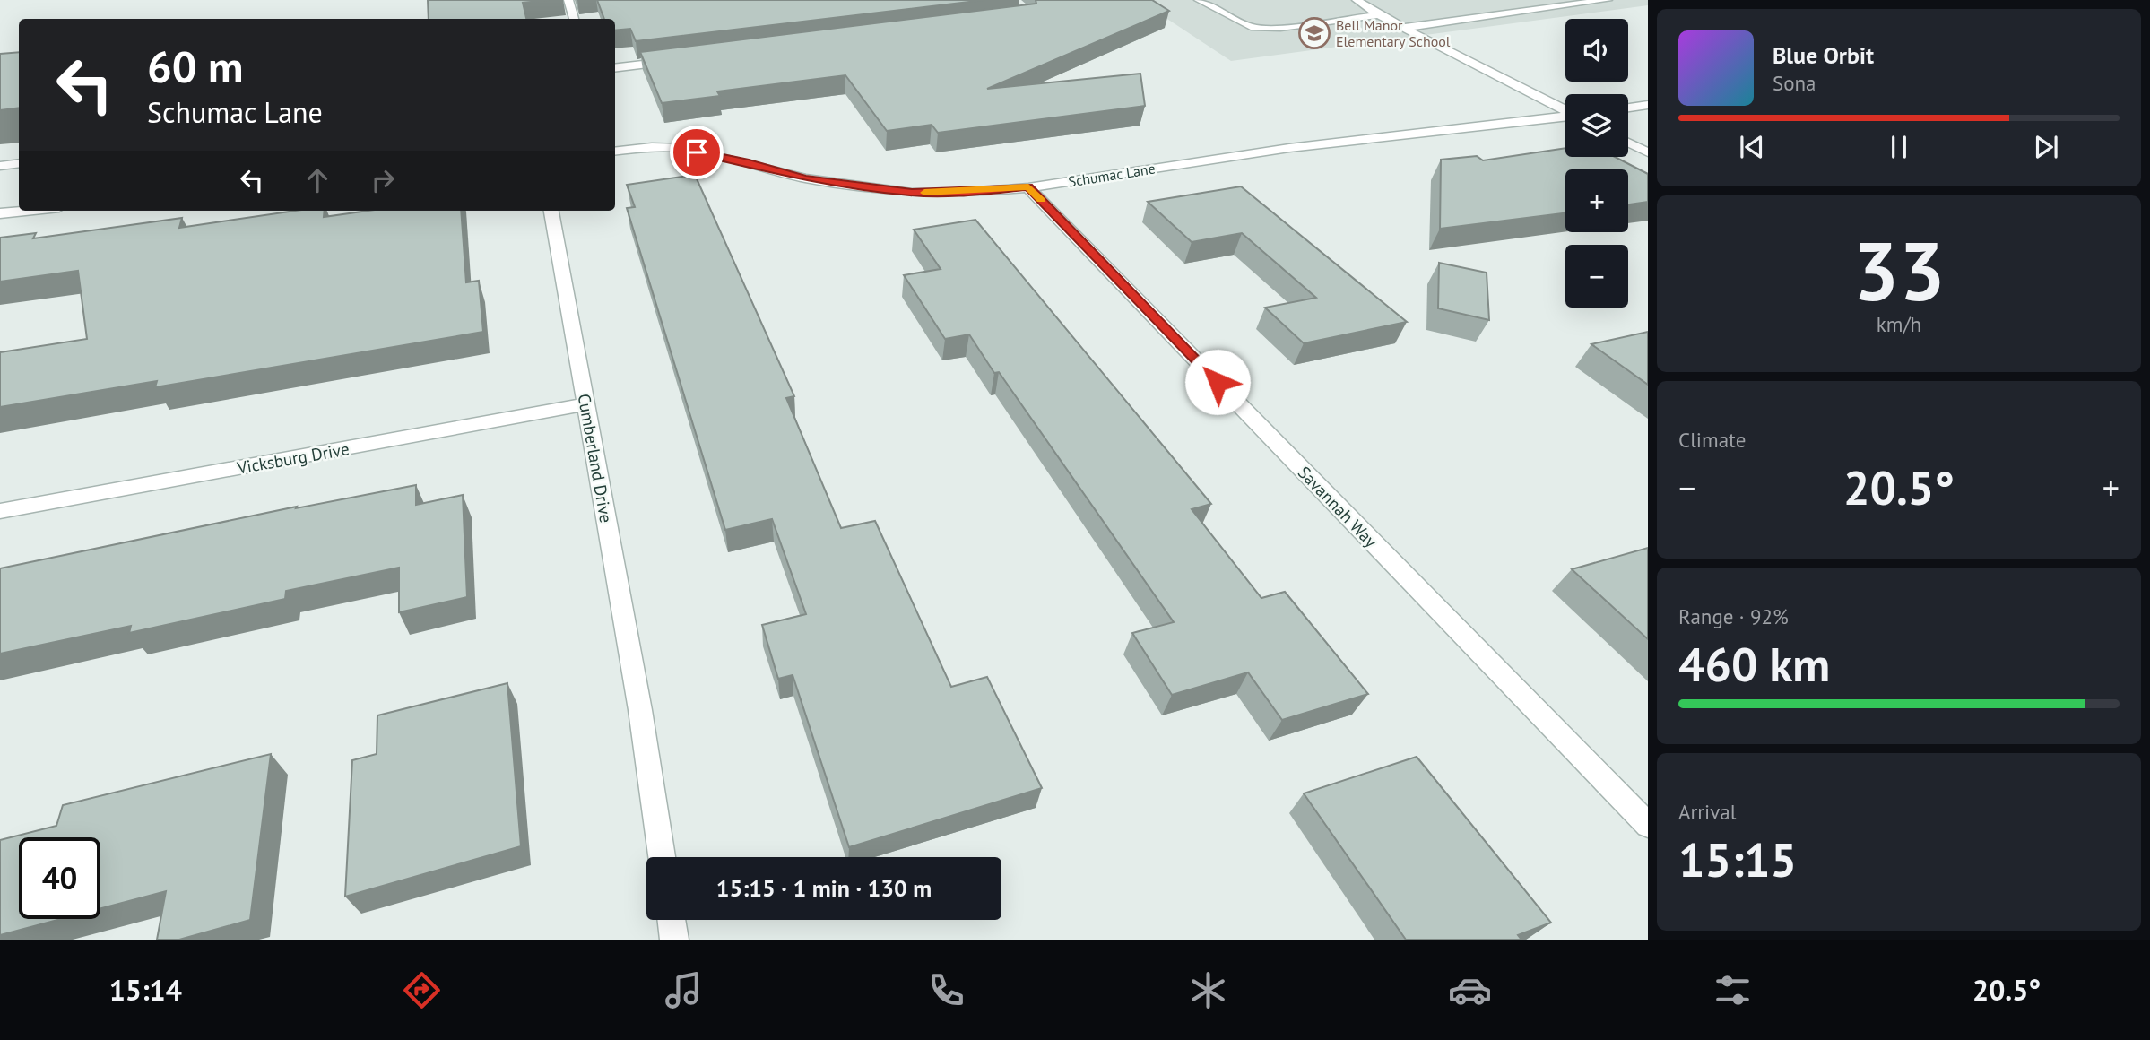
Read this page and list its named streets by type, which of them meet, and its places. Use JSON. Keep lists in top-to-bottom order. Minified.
{"streets":{"street":["Schumac Lane","Vicksburg Drive","Cumberland Drive","Savannah Way"]},"crossings":[["Schumac Lane","Savannah Way"],["Vicksburg Drive","Cumberland Drive"]],"places":{"school or university":["Bell Manor Elementary School"]},"page":{"map_buttons":["+","−"],"turn":["60 m","Schumac Lane"],"song":["Blue Orbit","Sona"],"tile":[["33","km/h"],"Climate",["Range · 92%","460 km"],["Arrival","15:15"]],"heat":["−","20.5°","+"],"limit":"40","trip":"15:15 · 1 min · 130 m","tabs":["15:14","20.5°"]}}
